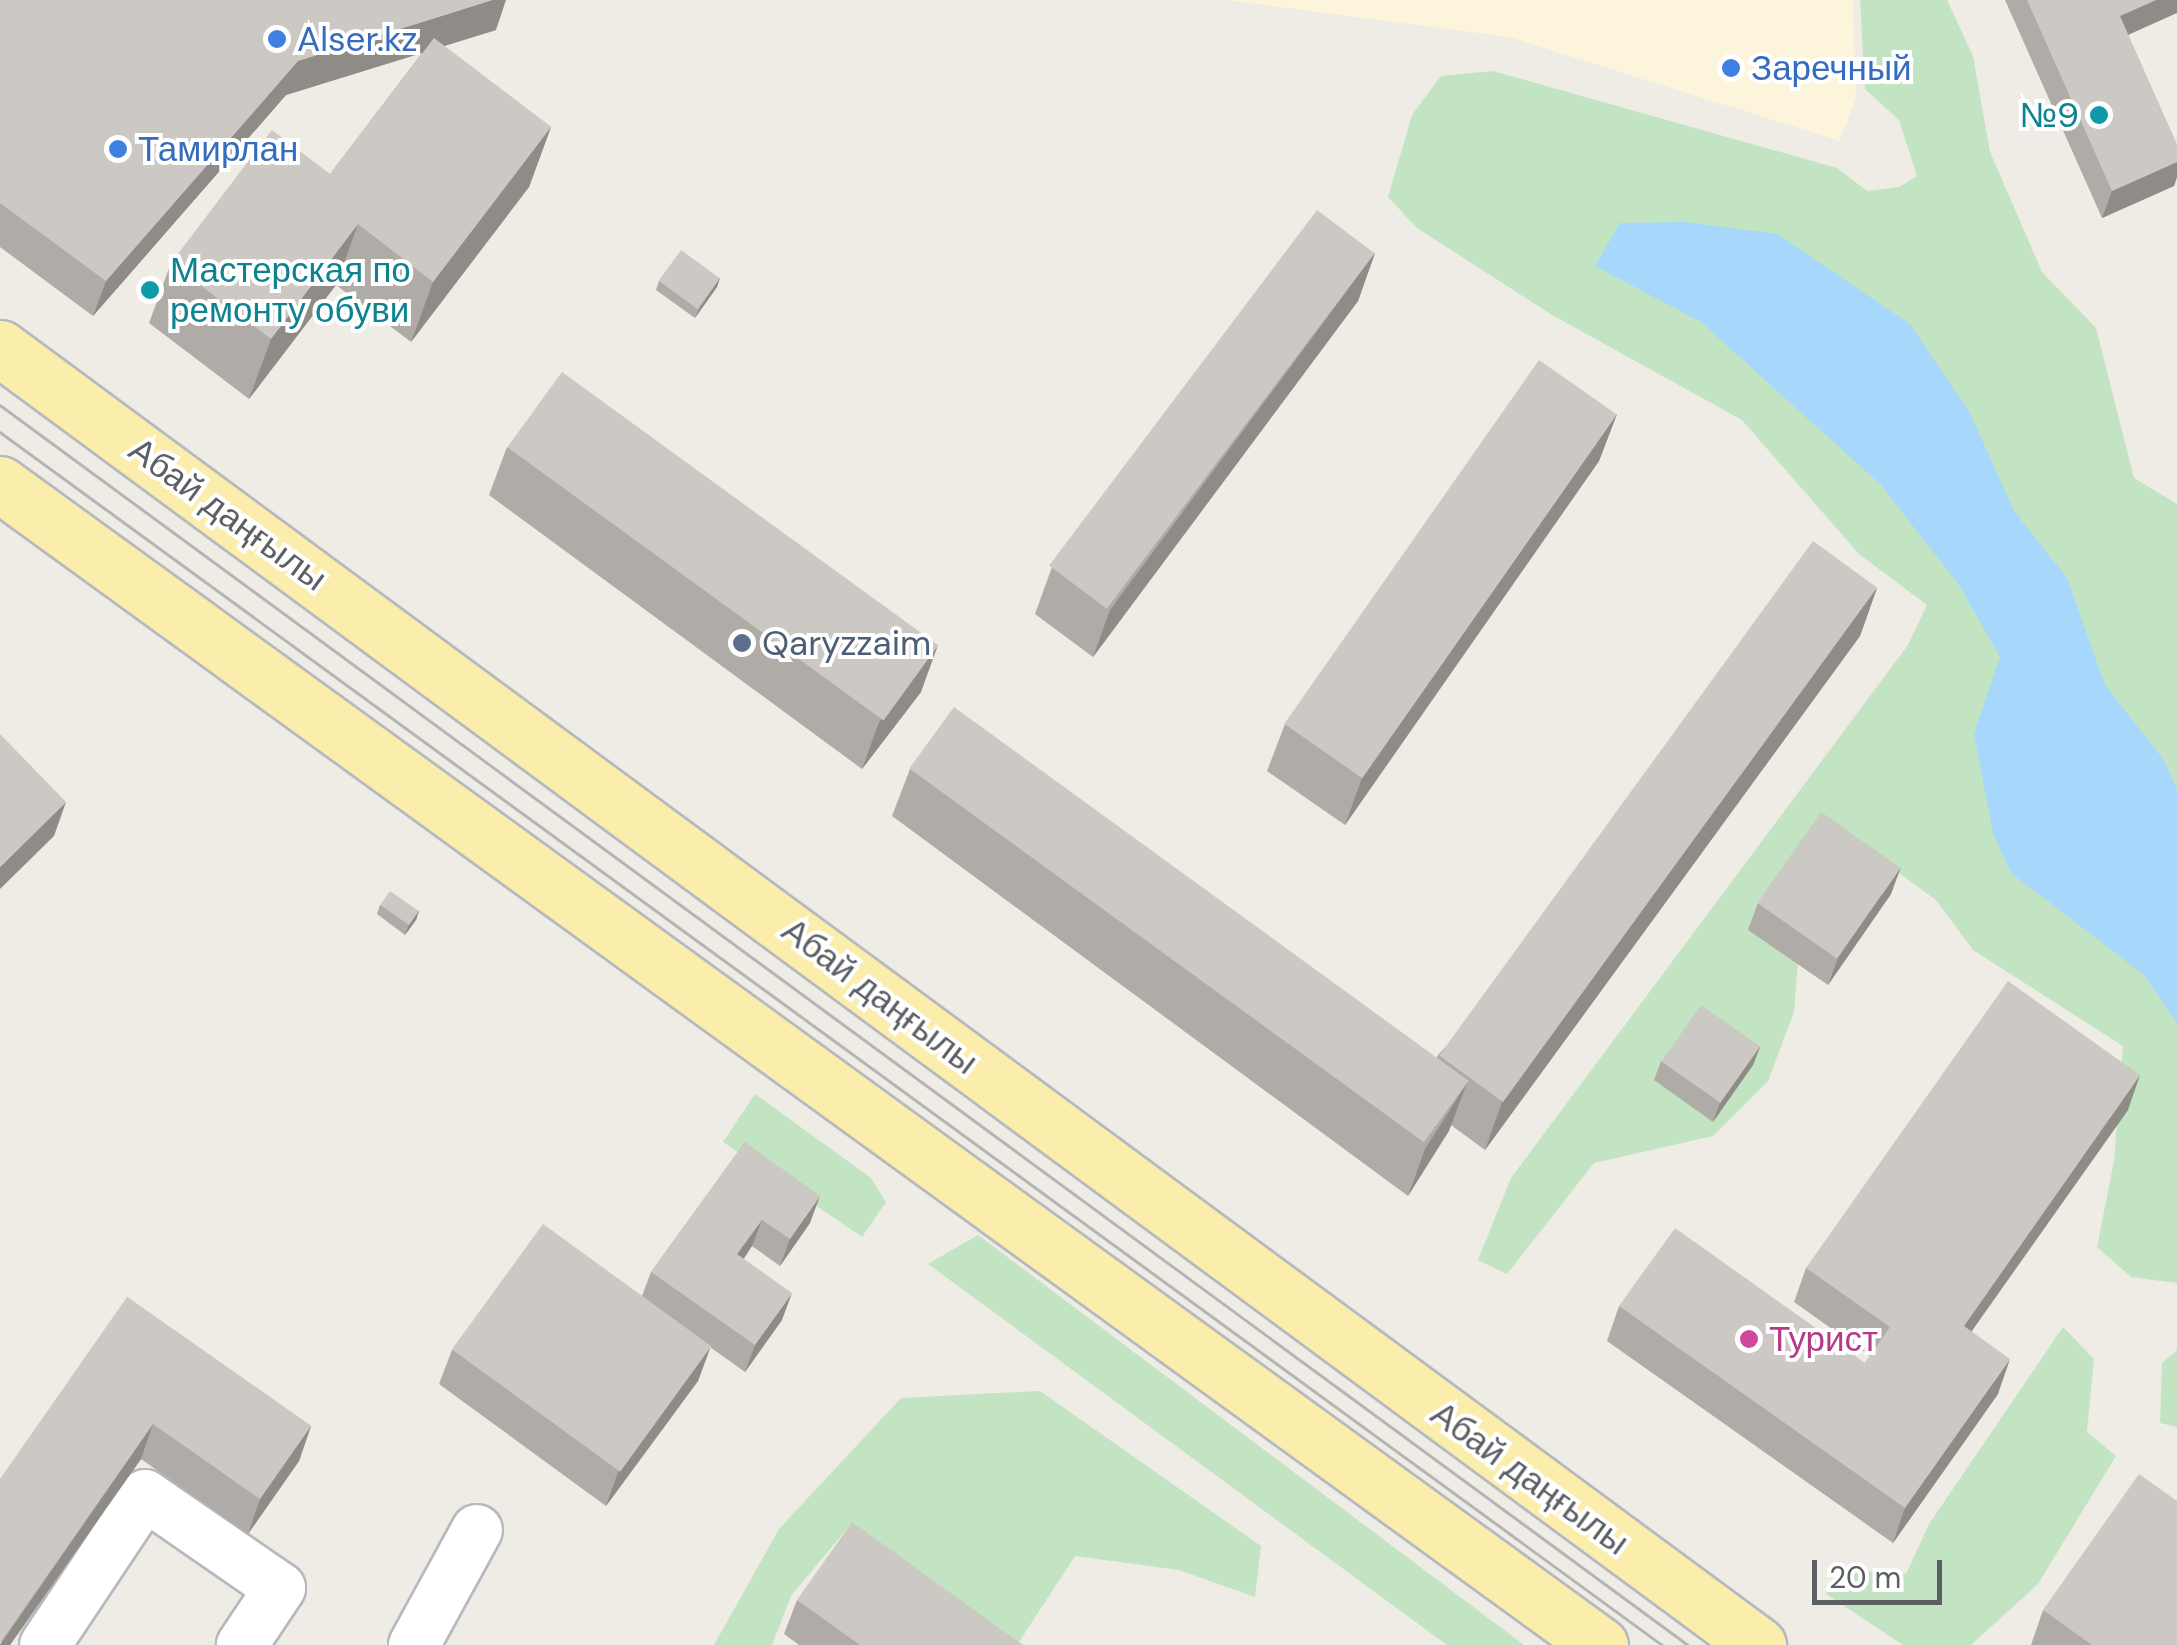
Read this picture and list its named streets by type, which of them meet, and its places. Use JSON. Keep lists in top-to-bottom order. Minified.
{"streets":{"main road":["Абай даңғылы"]},"places":["Alser.kz","Заречный","№9","Тамирлан","Мастерская по ремонту обуви","Qaryzzaim","Турист"],"scale_bar":"20 m"}
